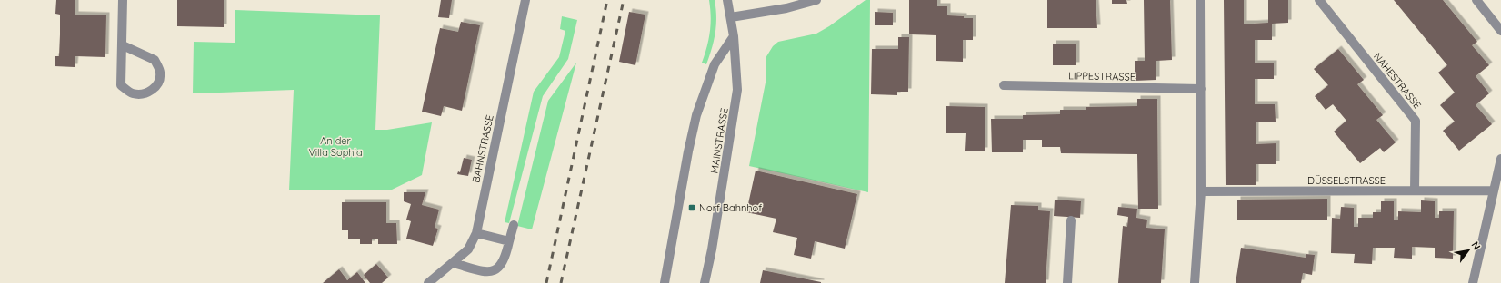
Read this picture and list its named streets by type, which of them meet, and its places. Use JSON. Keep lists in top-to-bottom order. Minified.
{"streets":{"street":["LIPPESTRASSE","NAHESTRASSE","MAINSTRASSE","BAHNSTRASSE","DÜSSELSTRASSE"]},"crossings":[["NAHESTRASSE","DÜSSELSTRASSE"]],"parks":["An der Villa Sophia"],"places":{"transit":["Norf Bahnhof"]},"north":"top right"}
